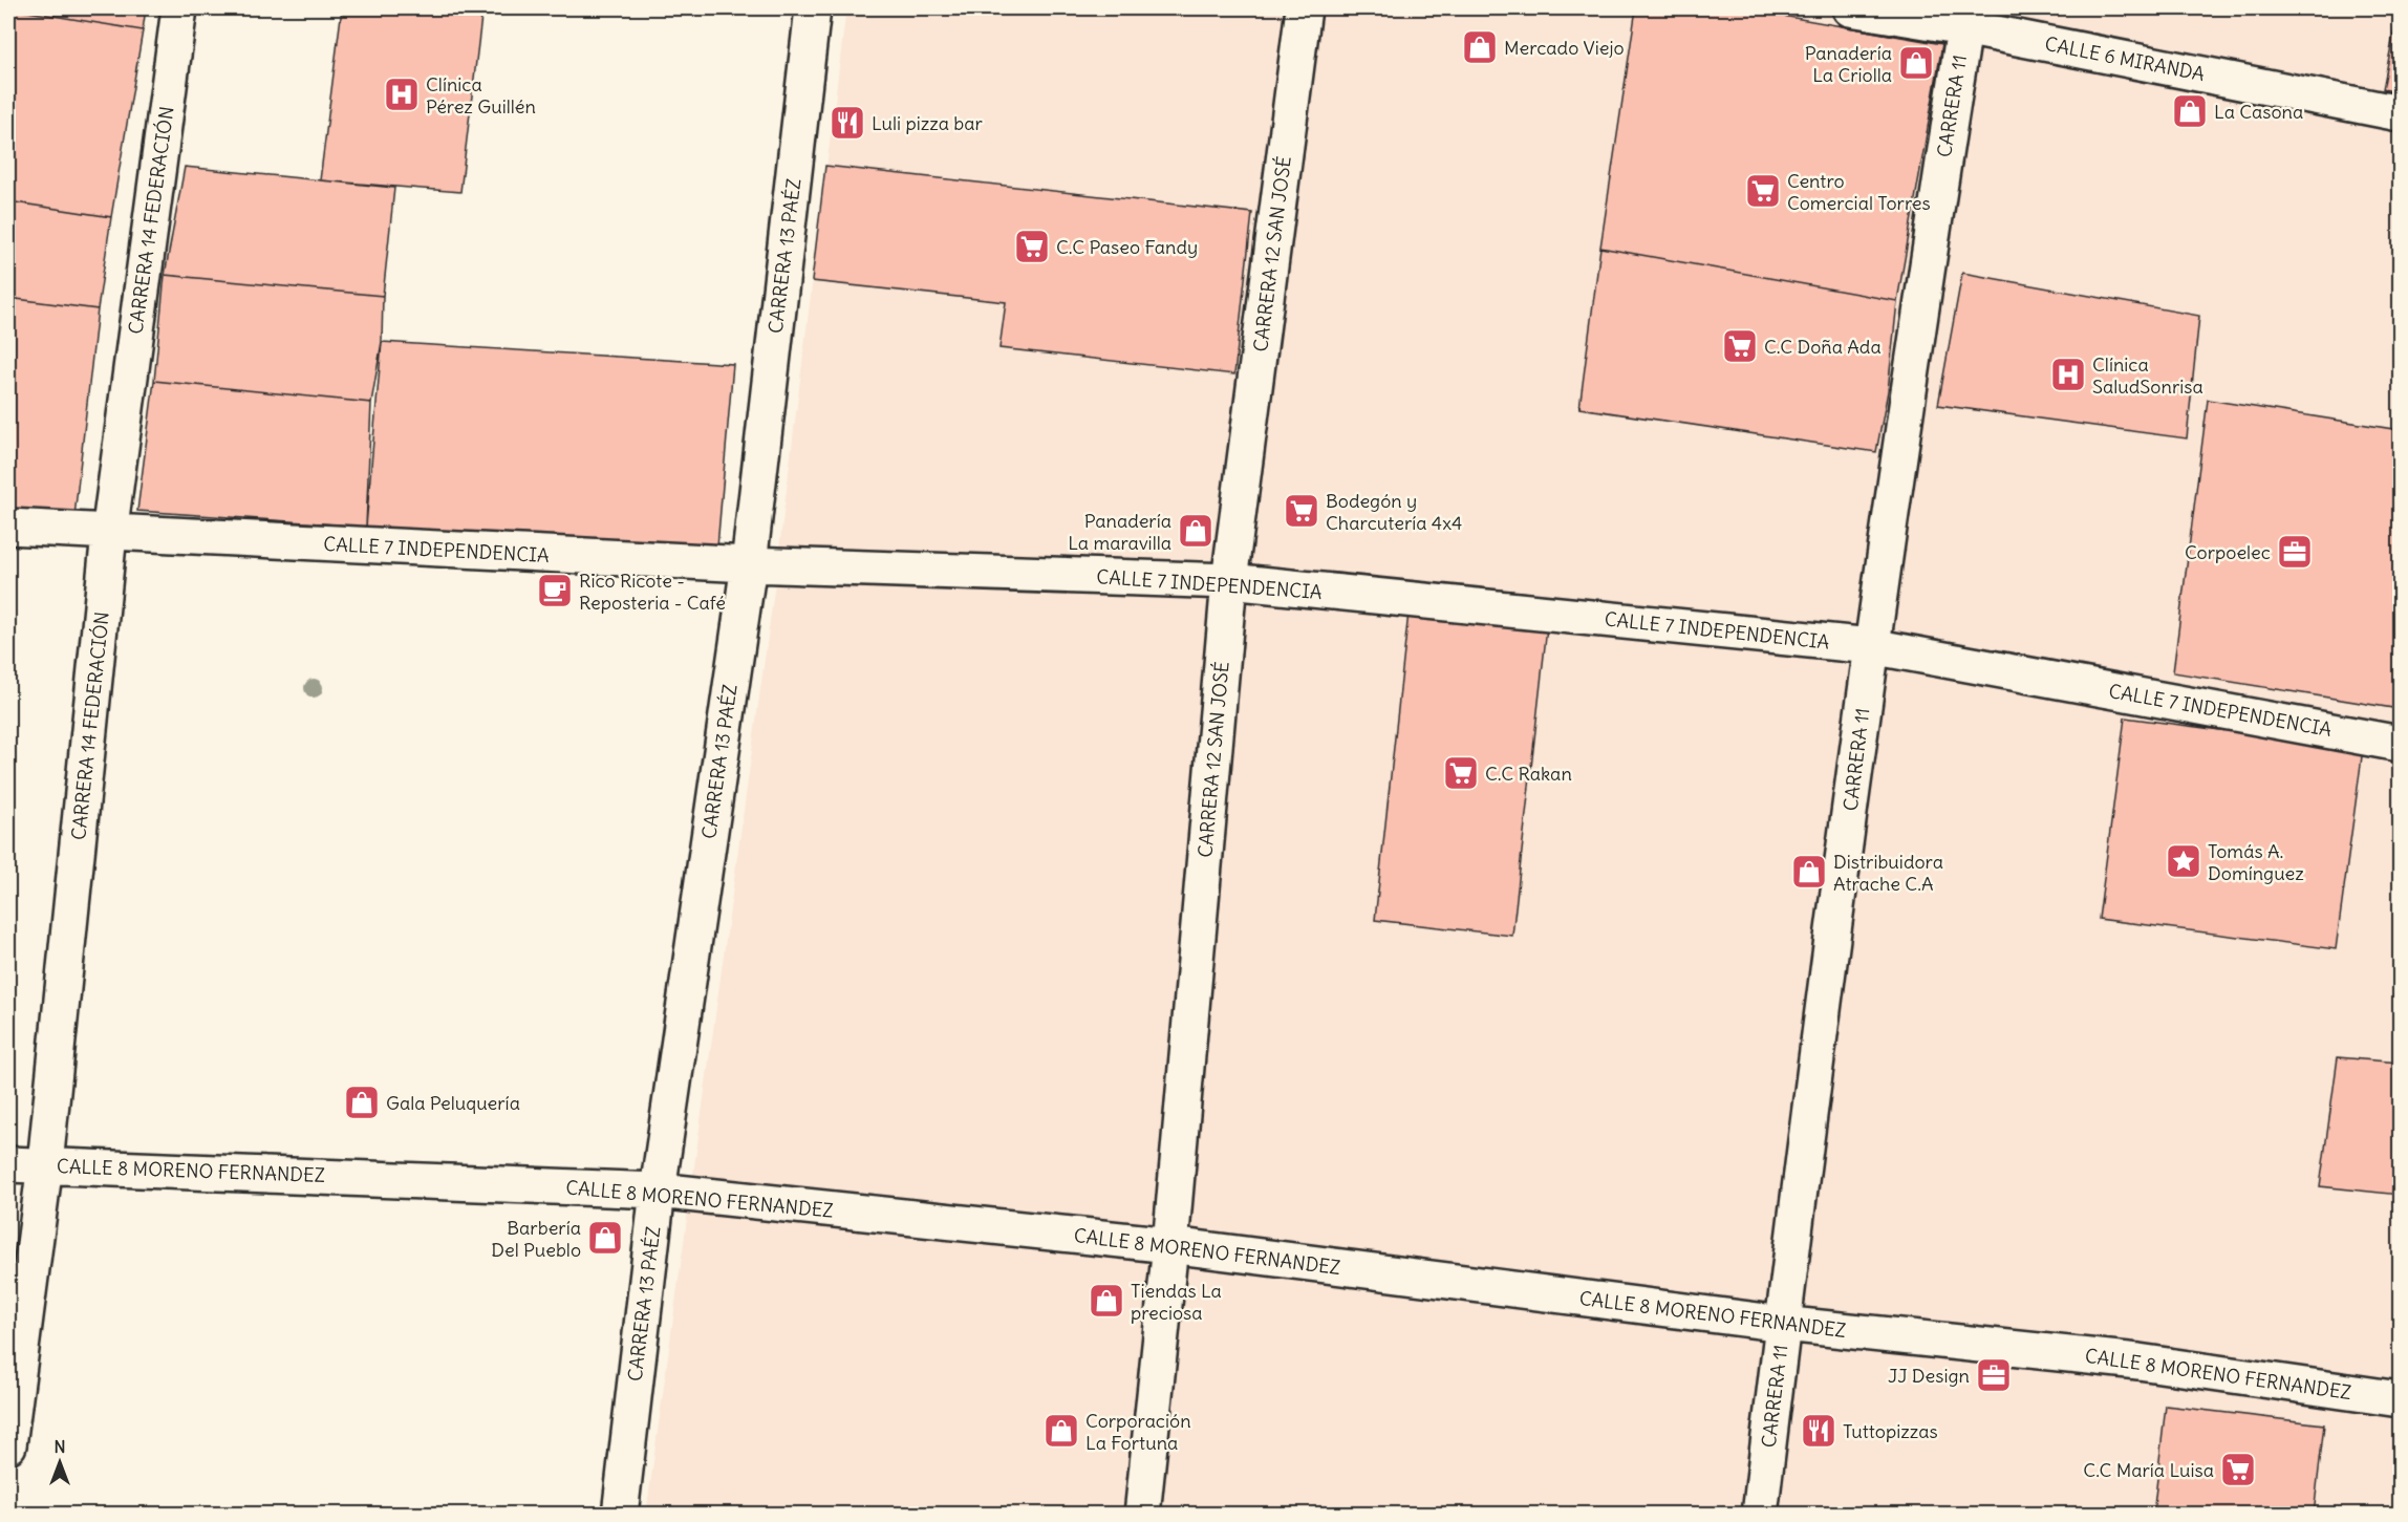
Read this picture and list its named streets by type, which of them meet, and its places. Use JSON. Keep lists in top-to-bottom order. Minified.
{"streets":{"street":["CALLE 6 MIRANDA","CARRERA 11","CARRERA 14 FEDERACIÓN","CARRERA 12 SAN JOSÉ","CARRERA 13 PAÉZ","CALLE 7 INDEPENDENCIA","CALLE 8 MORENO FERNANDEZ"]},"crossings":[["CALLE 6 MIRANDA","CARRERA 11"],["CARRERA 11","CALLE 7 INDEPENDENCIA"],["CARRERA 11","CALLE 8 MORENO FERNANDEZ"],["CARRERA 14 FEDERACIÓN","CALLE 7 INDEPENDENCIA"],["CARRERA 14 FEDERACIÓN","CALLE 8 MORENO FERNANDEZ"],["CARRERA 12 SAN JOSÉ","CALLE 7 INDEPENDENCIA"],["CARRERA 12 SAN JOSÉ","CALLE 8 MORENO FERNANDEZ"],["CARRERA 13 PAÉZ","CALLE 7 INDEPENDENCIA"],["CARRERA 13 PAÉZ","CALLE 8 MORENO FERNANDEZ"]],"places":{"shop":["Mercado Viejo","Panadería La Criolla","La Casona","Panadería La maravilla","Distribuidora Atrache C.A","Gala Peluquería","Barbería Del Pueblo","Tiendas La preciosa","Corporación La Fortuna"],"hospital":["Clínica Pérez Guillén","Clínica SaludSonrisa"],"restaurant":["Luli pizza bar","Tuttopizzas"],"supermarket":["Centro Comercial Torres","C.C Paseo Fandy","C.C Doña Ada","Bodegón y Charcutería 4x4","C.C Rakan","C.C María Luisa"],"office":["Corpoelec","JJ Design"],"cafe":["Rico Ricote - Reposteria - Café"],"place":["Tomás A. Domínguez"]},"north":"top"}
